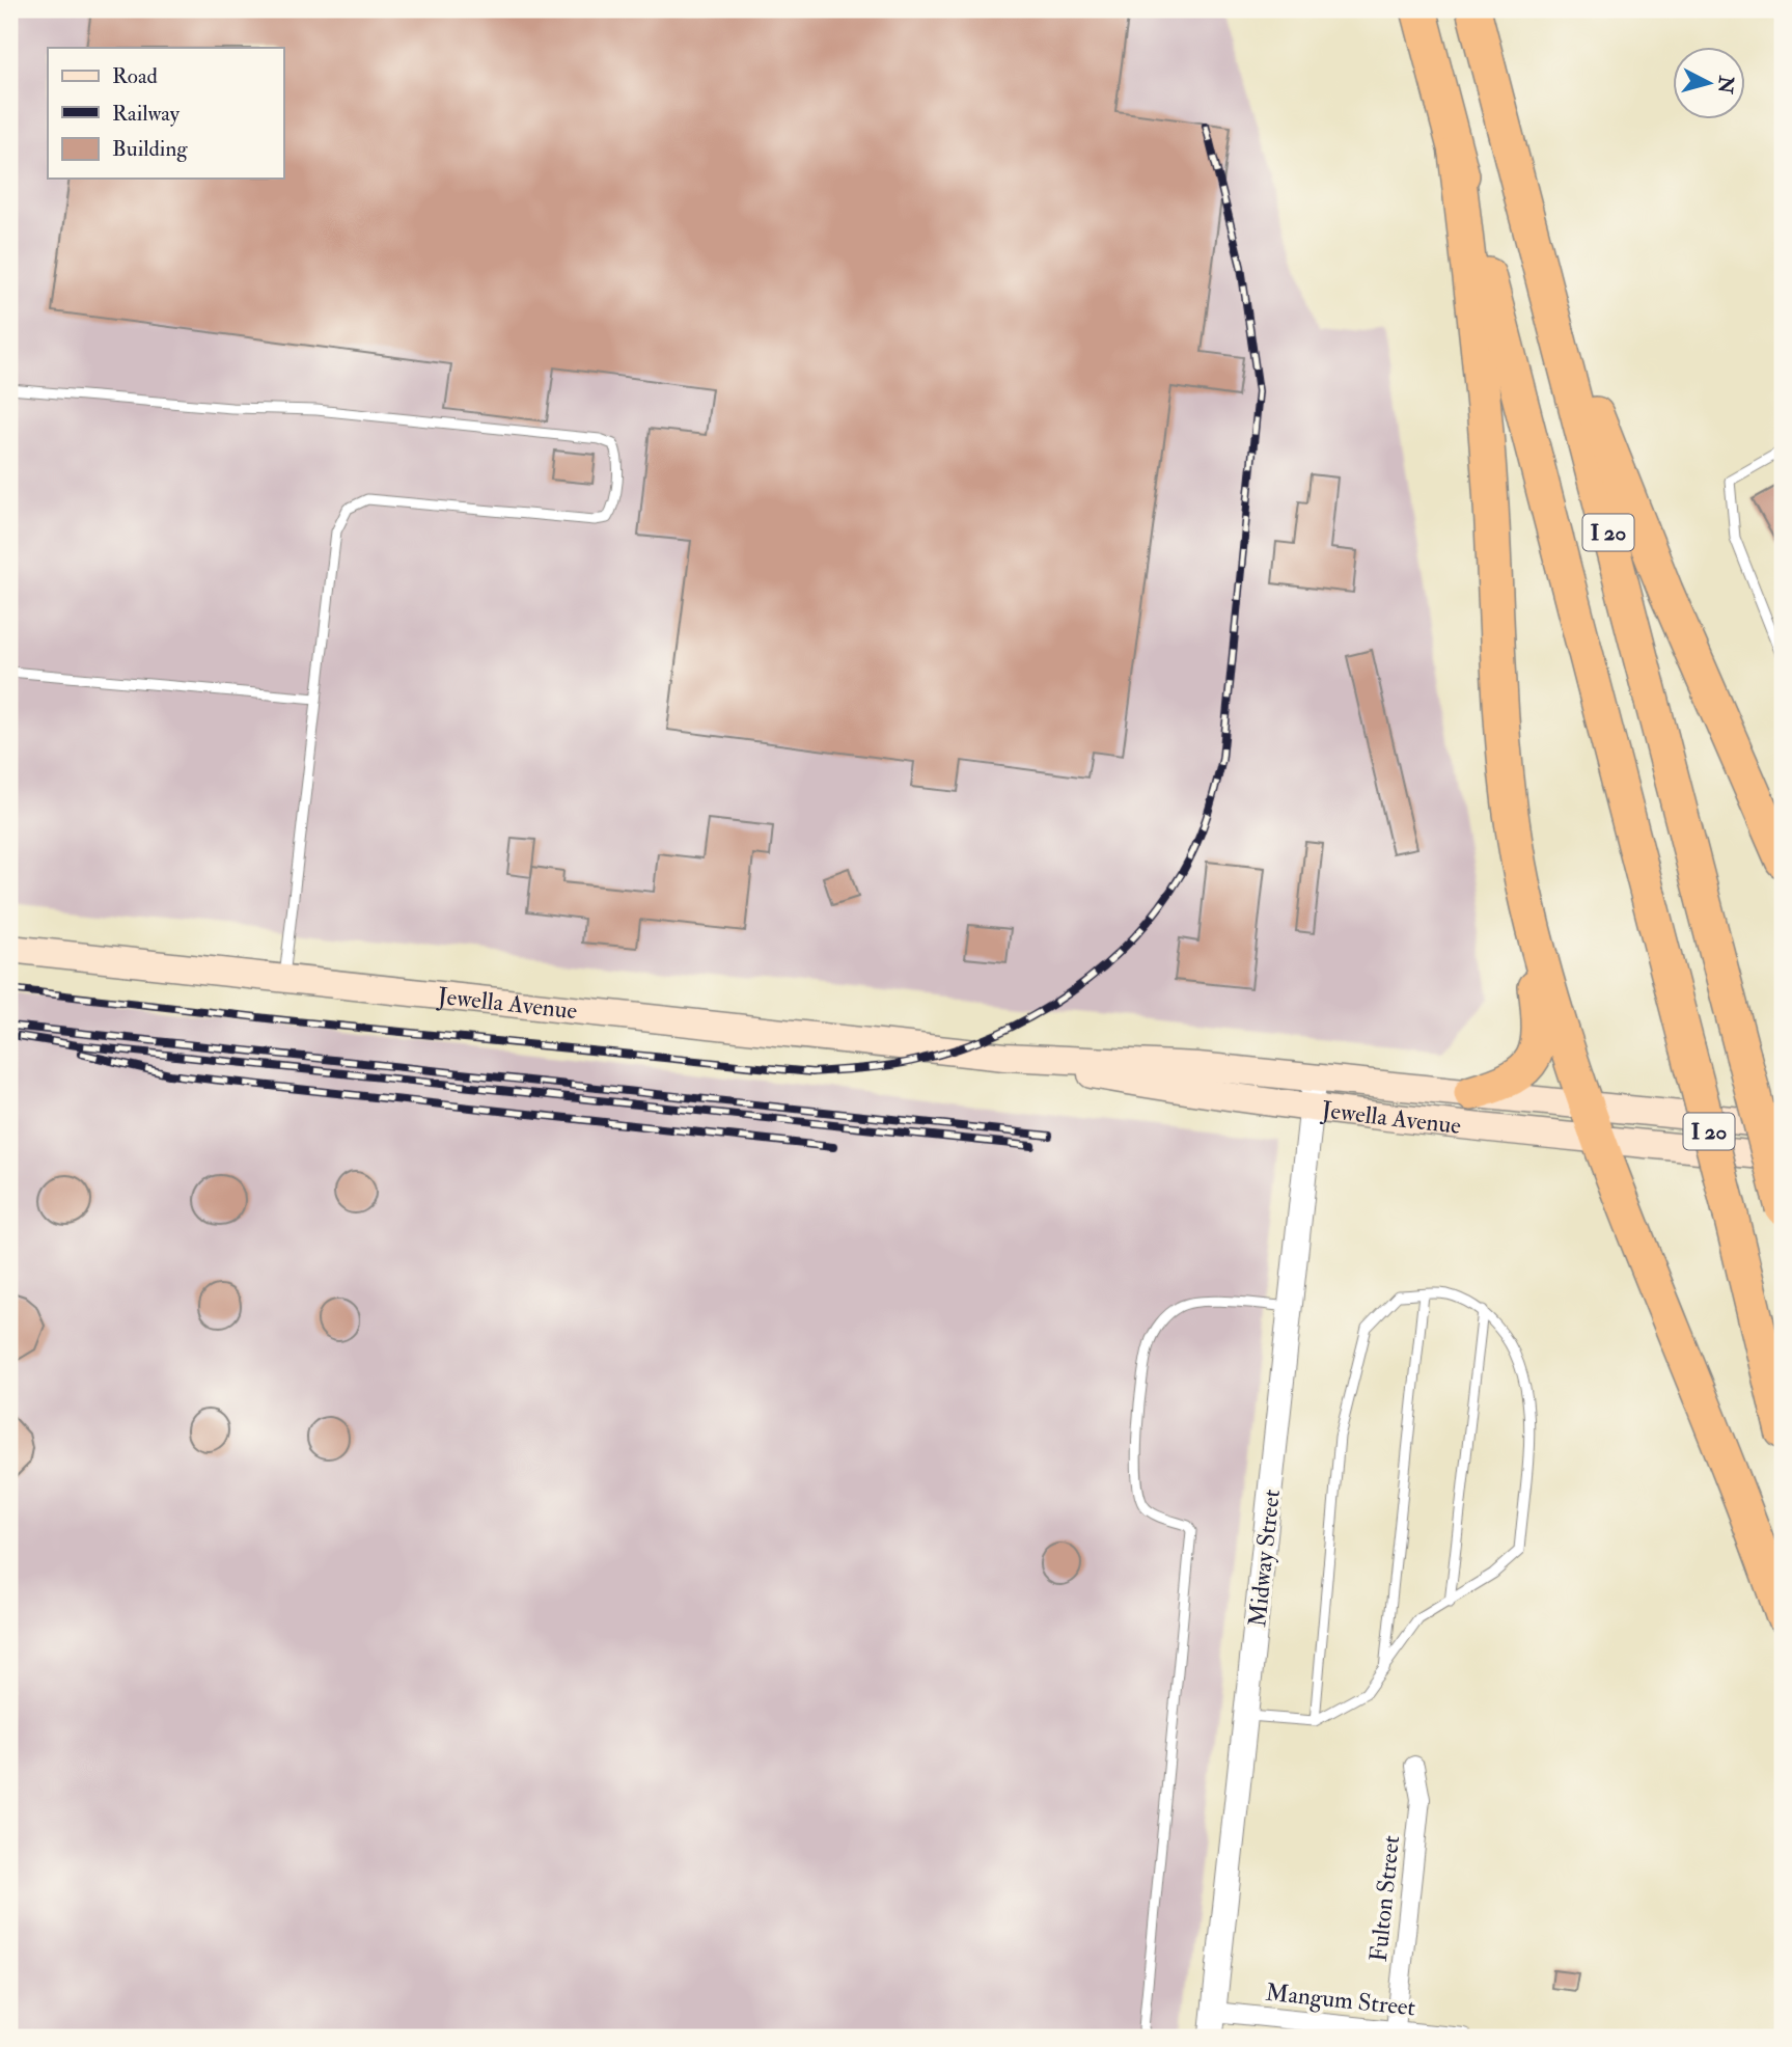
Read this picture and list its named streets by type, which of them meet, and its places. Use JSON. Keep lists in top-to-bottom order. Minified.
{"streets":{"highway":["I 20"],"main road":["Jewella Avenue"],"street":["Midway Street","Fulton Street","Mangum Street"]},"crossings":[["Jewella Avenue","Midway Street"],["Midway Street","Mangum Street"],["Fulton Street","Mangum Street"]],"legend":["Road","Railway","Building"],"north":"right"}
